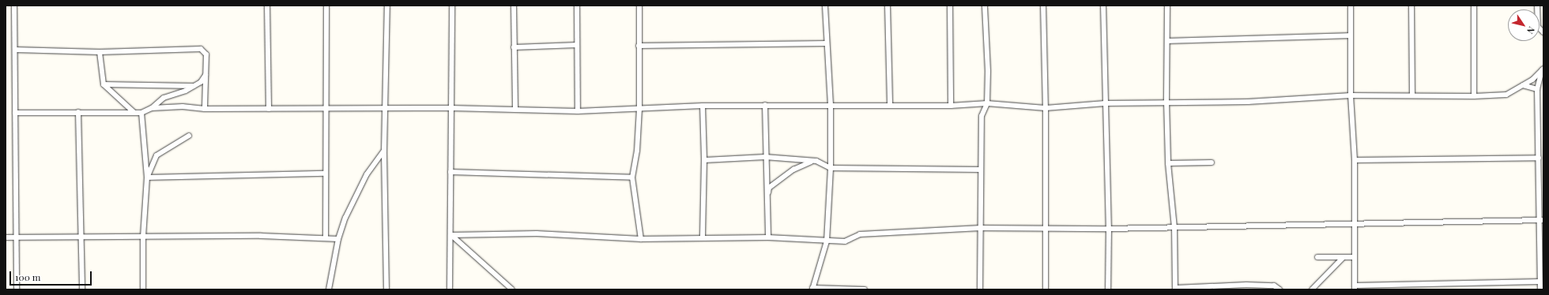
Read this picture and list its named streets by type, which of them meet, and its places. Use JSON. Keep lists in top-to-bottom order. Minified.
{"scale_bar":"100 m","north":"bottom right"}
